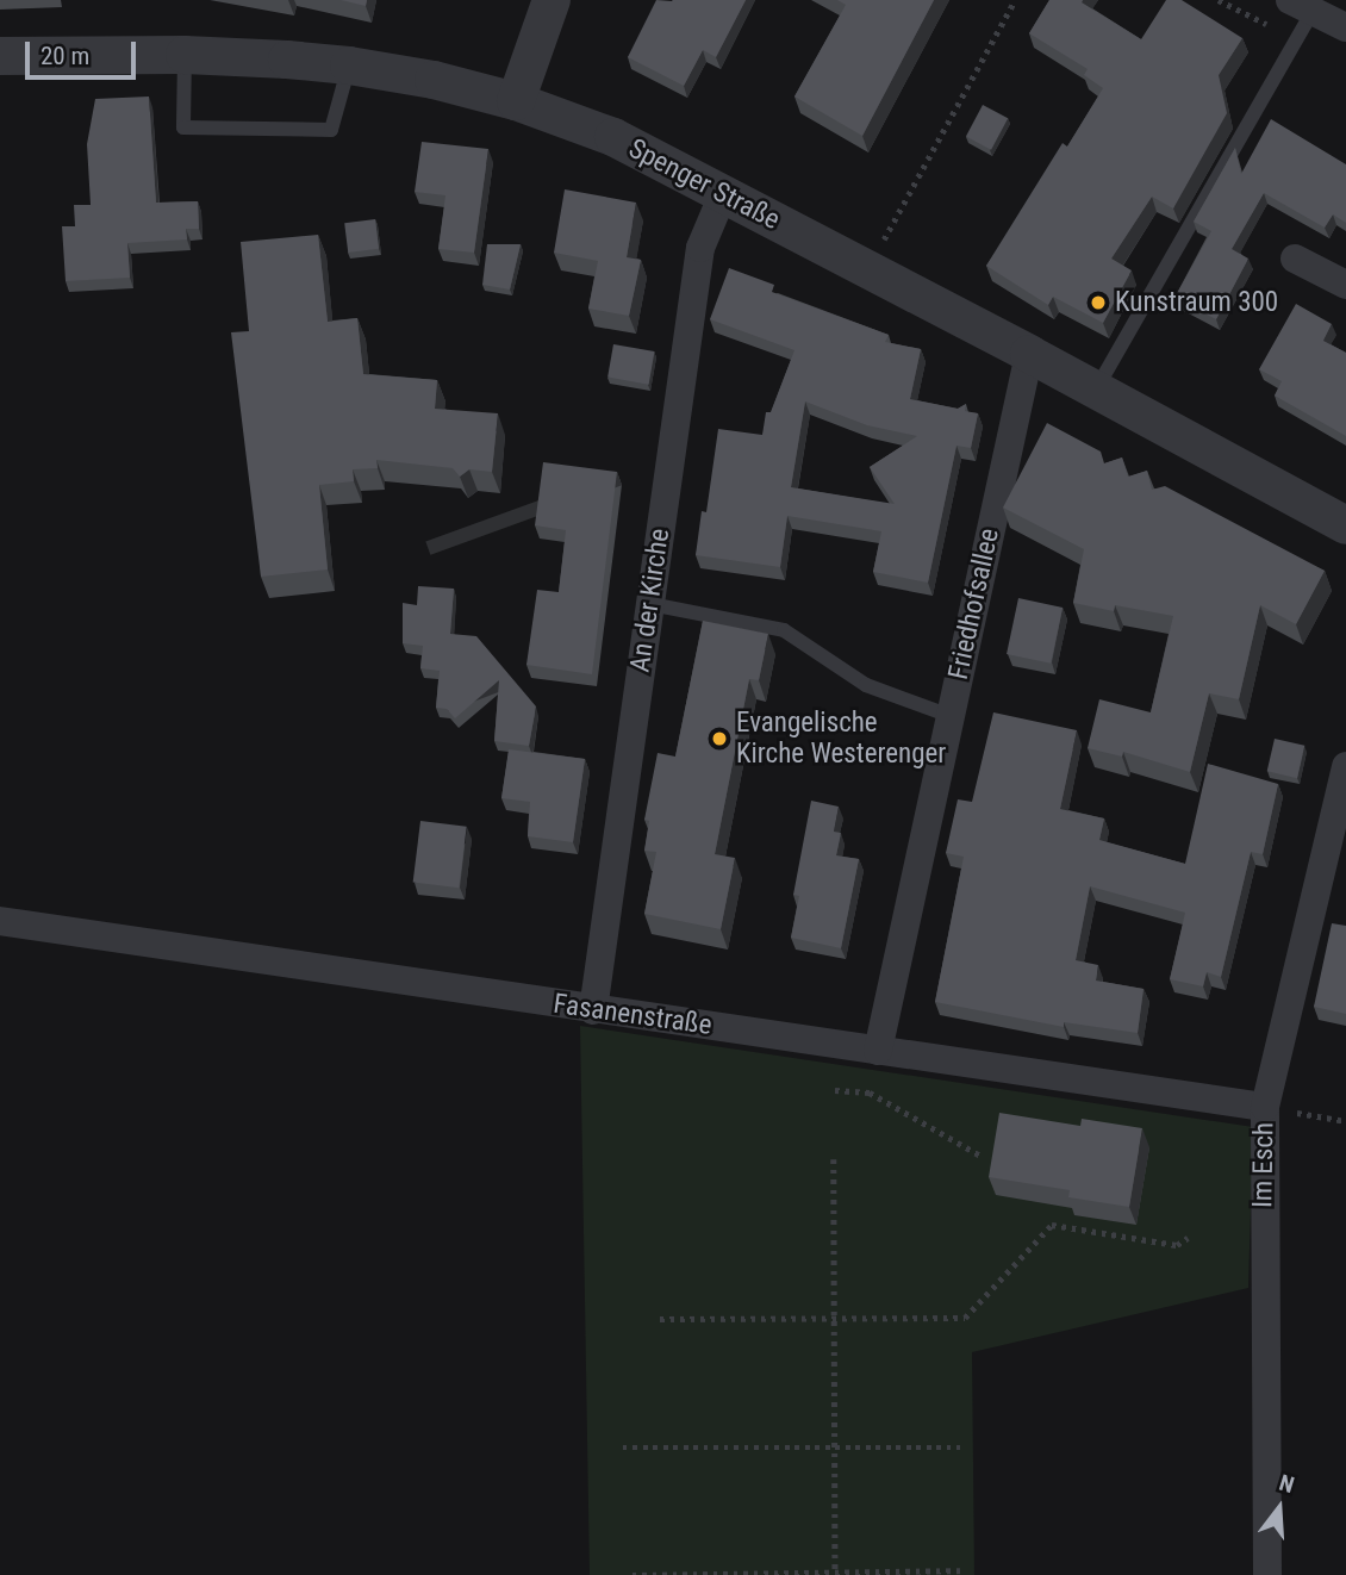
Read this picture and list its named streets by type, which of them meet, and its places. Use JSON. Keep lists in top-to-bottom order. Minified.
{"streets":{"street":["Spenger Straße","An der Kirche","Friedhofsallee","Fasanenstraße","Im Esch"]},"crossings":[["Spenger Straße","An der Kirche"],["Spenger Straße","Friedhofsallee"],["An der Kirche","Fasanenstraße"],["Friedhofsallee","Fasanenstraße"],["Fasanenstraße","Im Esch"]],"places":["Kunstraum 300","Evangelische Kirche Westerenger"],"scale_bar":"20 m","north":"top"}
